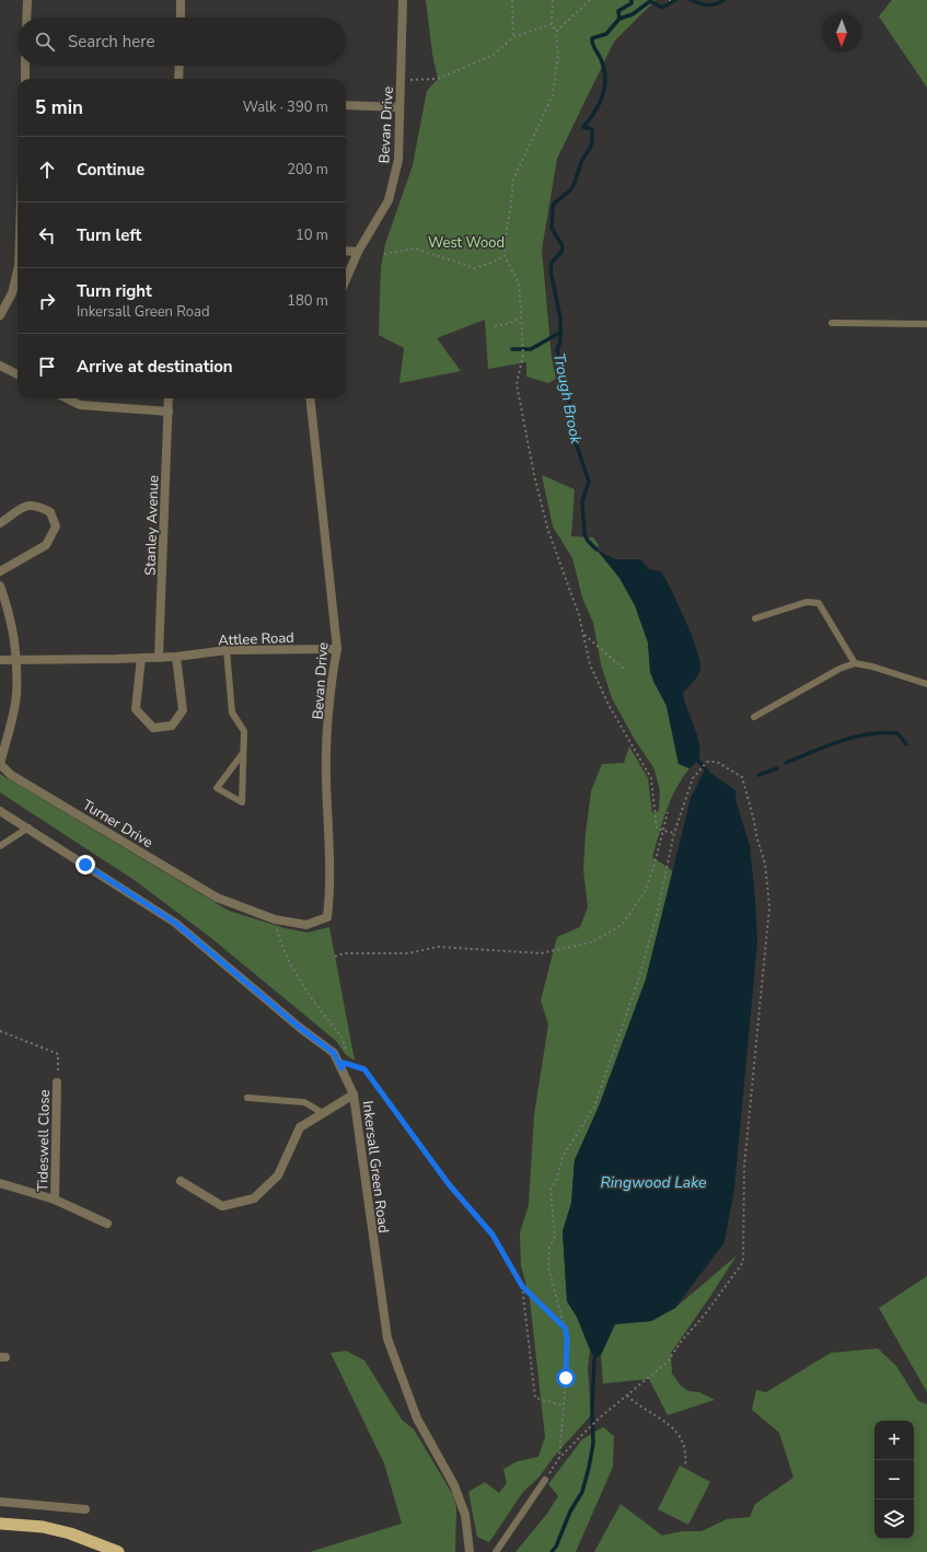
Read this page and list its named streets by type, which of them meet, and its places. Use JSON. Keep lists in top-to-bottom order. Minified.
{"streets":{"street":["Bevan Drive","Stanley Avenue","Attlee Road","Turner Drive","Tideswell Close","Inkersall Green Road"]},"crossings":[["Bevan Drive","Attlee Road"],["Bevan Drive","Turner Drive"],["Stanley Avenue","Attlee Road"],["Attlee Road","Turner Drive"]],"water":["Trough Brook","Ringwood Lake"],"parks":["West Wood"],"north":"bottom","page":{"search":"Search here","heading":["5 min","Walk · 390 m"],"list":[["Continue","200 m"],["Turn left","10 m"],["Turn right","Inkersall Green Road","180 m"],"Arrive at destination"],"map_buttons":["+","−"]}}
